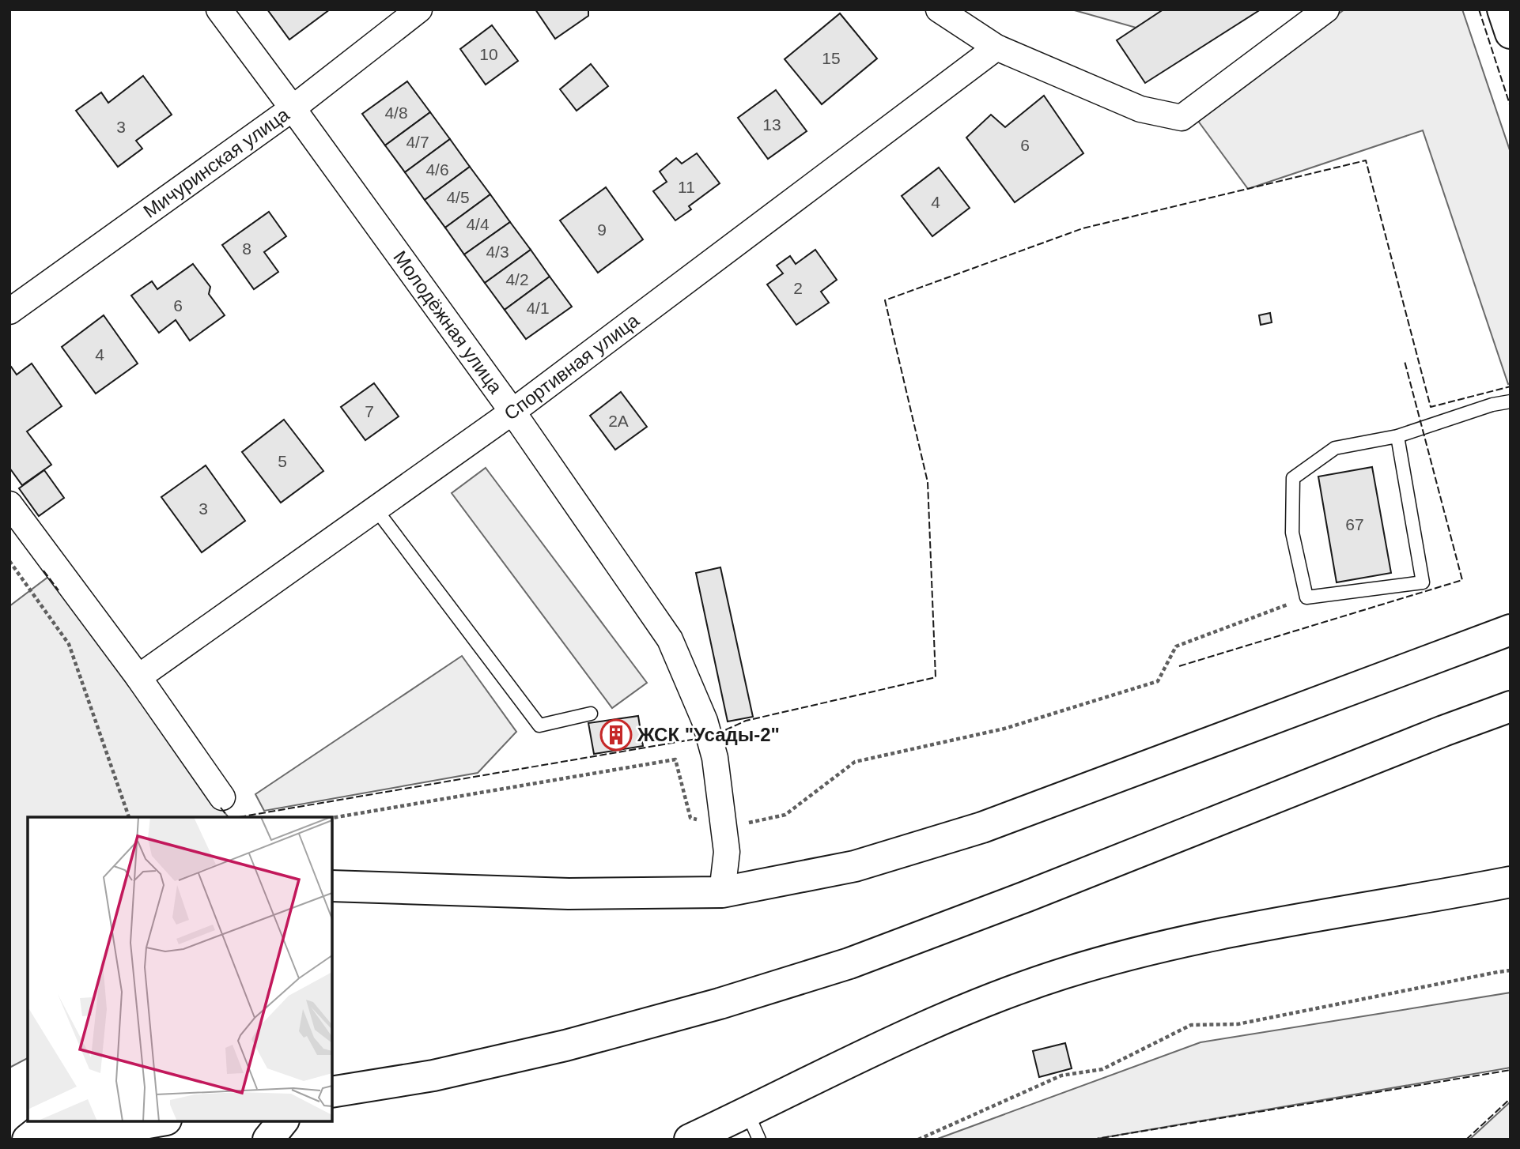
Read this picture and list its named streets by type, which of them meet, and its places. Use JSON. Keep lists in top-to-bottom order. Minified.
{"streets":{"street":["Мичуринская улица","Молодёжная улица","Спортивная улица"]},"crossings":[["Мичуринская улица","Молодёжная улица"],["Молодёжная улица","Спортивная улица"]],"places":{"building":["ЖСК \"Усады-2\""]},"house_numbers":["10","15","4/8","13","3","4/7","6","4/6","11","4/5","4","4/4","9","8","4/3","4/2","2","6","4/1","4","7","2А","5","3","67"]}
